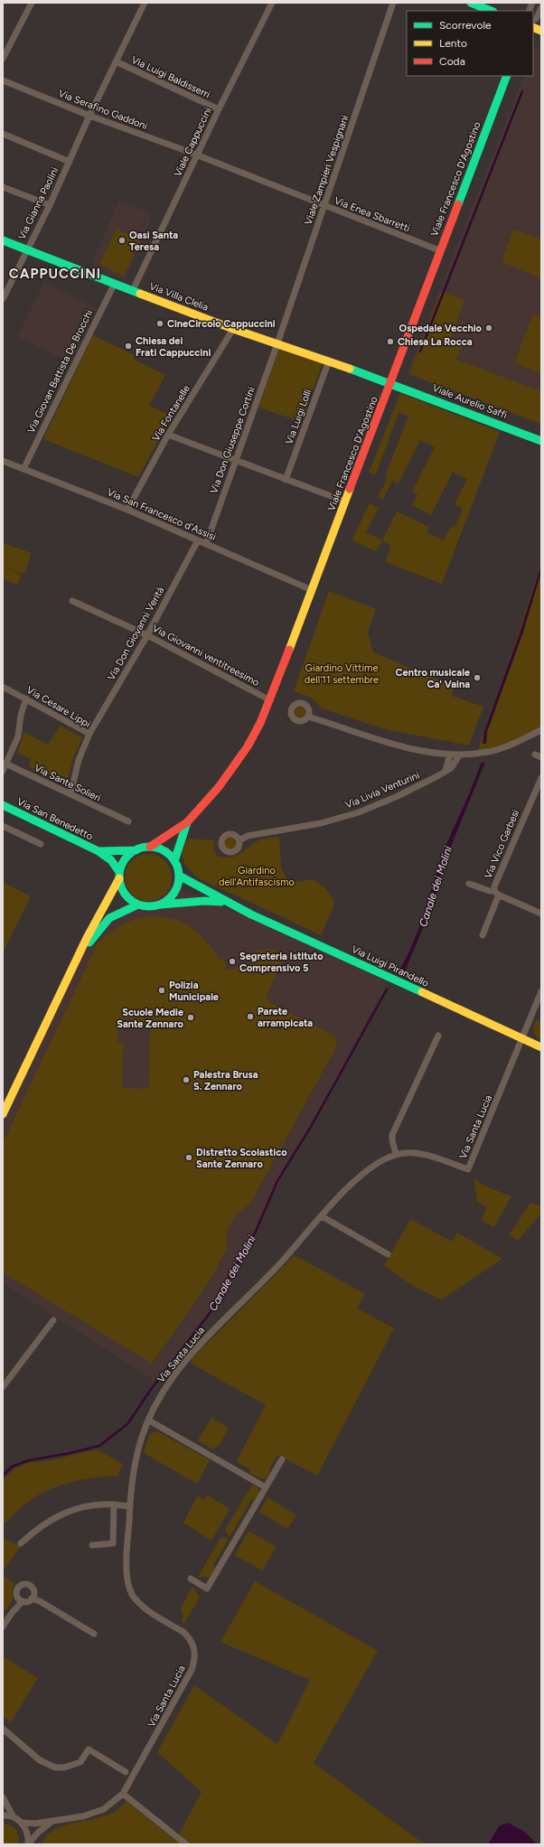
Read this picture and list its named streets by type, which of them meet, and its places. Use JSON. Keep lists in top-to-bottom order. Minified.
{"streets":{"street":["Via Luigi Baldisserri","Via Serafino Gaddoni","Viale Cappuccini","Viale Zampieri Vespignani","Viale Francesco D'Agostino","Via Gianna Paolini","Via Enea Sbarretti","Via Villa Clelia","Via Giovan Battista De Brocchi","Viale Aurelio Saffi","Via Fontanelle","Via Luigi Lolli","Via Don Giuseppe Cortini","Via San Francesco d'Assisi","Via Don Giovanni Verità","Via Giovanni ventitreesimo","Via Cesare Lippi","Via Sante Solieri","Via Livia Venturini","Via San Benedetto","Via Vico Garbesi","Via Luigi Pirandello","Via Santa Lucia"]},"crossings":[["Via Luigi Baldisserri","Viale Cappuccini"],["Via Luigi Baldisserri","Via Gianna Paolini"],["Via Serafino Gaddoni","Viale Cappuccini"],["Via Serafino Gaddoni","Via Gianna Paolini"],["Via Serafino Gaddoni","Via Enea Sbarretti"],["Viale Cappuccini","Via Enea Sbarretti"],["Viale Cappuccini","Via Villa Clelia"],["Viale Zampieri Vespignani","Via Enea Sbarretti"],["Viale Zampieri Vespignani","Via Villa Clelia"],["Viale Zampieri Vespignani","Via Don Giuseppe Cortini"],["Viale Francesco D'Agostino","Via Enea Sbarretti"],["Viale Francesco D'Agostino","Via Villa Clelia"],["Viale Francesco D'Agostino","Viale Aurelio Saffi"],["Viale Francesco D'Agostino","Via San Francesco d'Assisi"],["Viale Francesco D'Agostino","Via Giovanni ventitreesimo"],["Viale Francesco D'Agostino","Via San Benedetto"],["Viale Francesco D'Agostino","Via Luigi Pirandello"],["Via Gianna Paolini","Via Villa Clelia"],["Via Villa Clelia","Via Giovan Battista De Brocchi"],["Via Villa Clelia","Viale Aurelio Saffi"],["Via Villa Clelia","Via Fontanelle"],["Via Villa Clelia","Via Luigi Lolli"],["Via Villa Clelia","Via Don Giuseppe Cortini"],["Via Giovan Battista De Brocchi","Via San Francesco d'Assisi"],["Via Fontanelle","Via San Francesco d'Assisi"],["Via Don Giuseppe Cortini","Via San Francesco d'Assisi"],["Via San Francesco d'Assisi","Via Don Giovanni Verità"],["Via Don Giovanni Verità","Via Giovanni ventitreesimo"],["Via Don Giovanni Verità","Via Cesare Lippi"],["Via Cesare Lippi","Via Sante Solieri"],["Via San Benedetto","Via Luigi Pirandello"],["Via Luigi Pirandello","Via Santa Lucia"]],"districts":["CAPPUCCINI"],"water":["Canale dei Molini"],"parks":["Giardino Vittime dell'11 settembre","Giardino dell'Antifascismo"],"places":["Oasi Santa Teresa","CineCircolo Cappuccini","Ospedale Vecchio","Chiesa La Rocca","Chiesa dei Frati Cappuccini","Centro musicale Ca' Vaina","Segreteria Istituto Comprensivo 5","Polizia Municipale","Parete arrampicata","Scuole Medie Sante Zennaro","Palestra Brusa S. Zennaro","Distretto Scolastico Sante Zennaro"],"legend":["Scorrevole","Lento","Coda"]}
